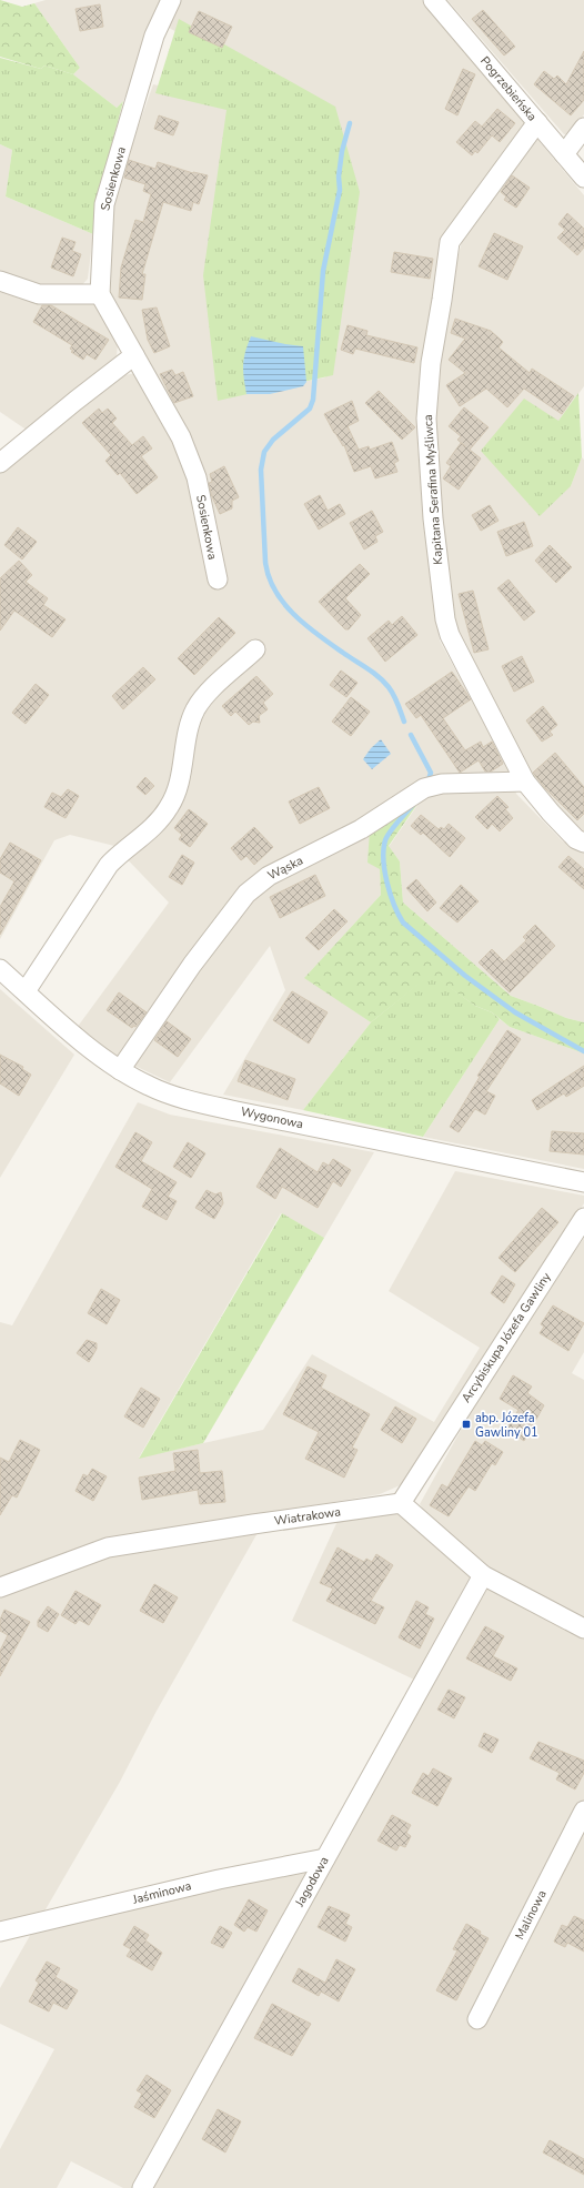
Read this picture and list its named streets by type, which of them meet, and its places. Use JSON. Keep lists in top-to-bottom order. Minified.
{"streets":{"street":["Pogrzebieńska","Sosienkowa","Kapitana Serafina Myśliwca","Wąska","Wygonowa","Arcybiskupa Józefa Gawliny","Wiatrakowa","Jagodowa","Jaśminowa","Malinowa"]},"crossings":[["Pogrzebieńska","Kapitana Serafina Myśliwca"],["Kapitana Serafina Myśliwca","Wąska"],["Wąska","Wygonowa"],["Arcybiskupa Józefa Gawliny","Wiatrakowa"],["Jagodowa","Jaśminowa"]],"places":{"transit":["abp. Józefa Gawliny 01"]}}
